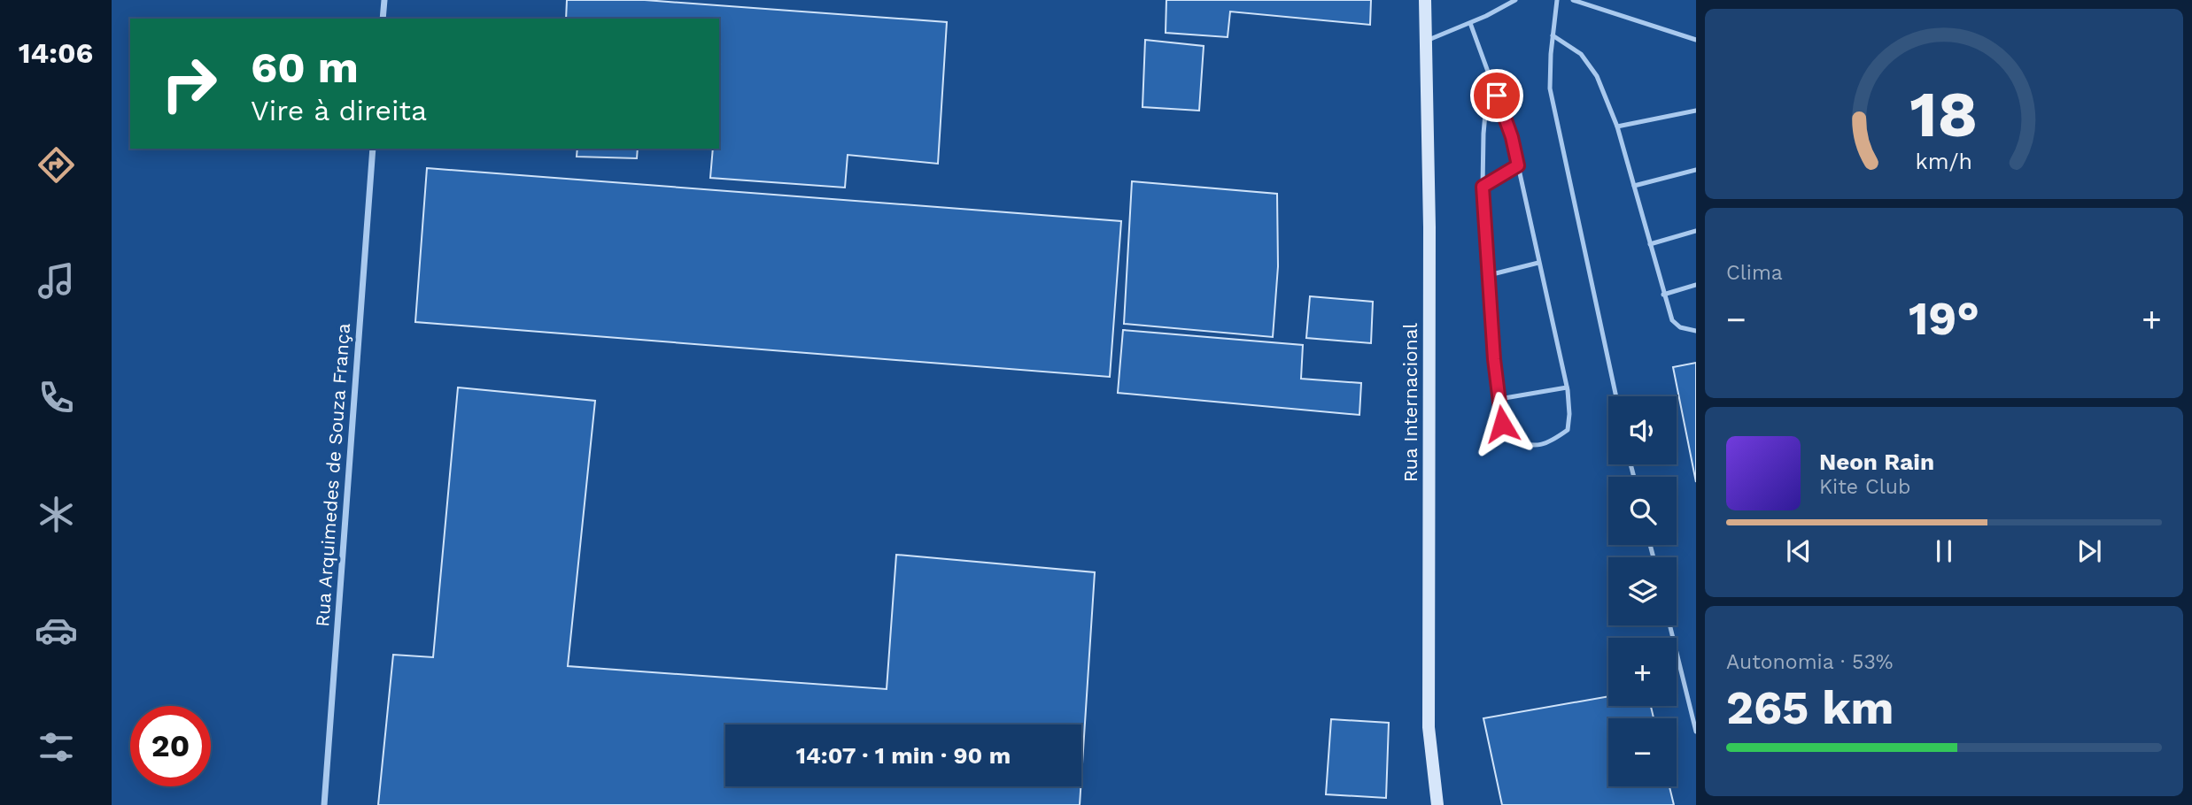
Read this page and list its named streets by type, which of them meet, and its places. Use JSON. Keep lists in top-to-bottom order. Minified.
{"streets":{"street":["Rua Internacional","Rua Arquimedes de Souza França"]},"page":{"tabs":"14:06","turn":["60 m","Vire à direita"],"tile":["Clima",["Autonomia · 53%","265 km"]],"heat":["−","19°","+"],"map_buttons":["+","−"],"song":["Neon Rain","Kite Club"],"limit":"20","trip":"14:07 · 1 min · 90 m","gauge":["18","km/h"]}}
